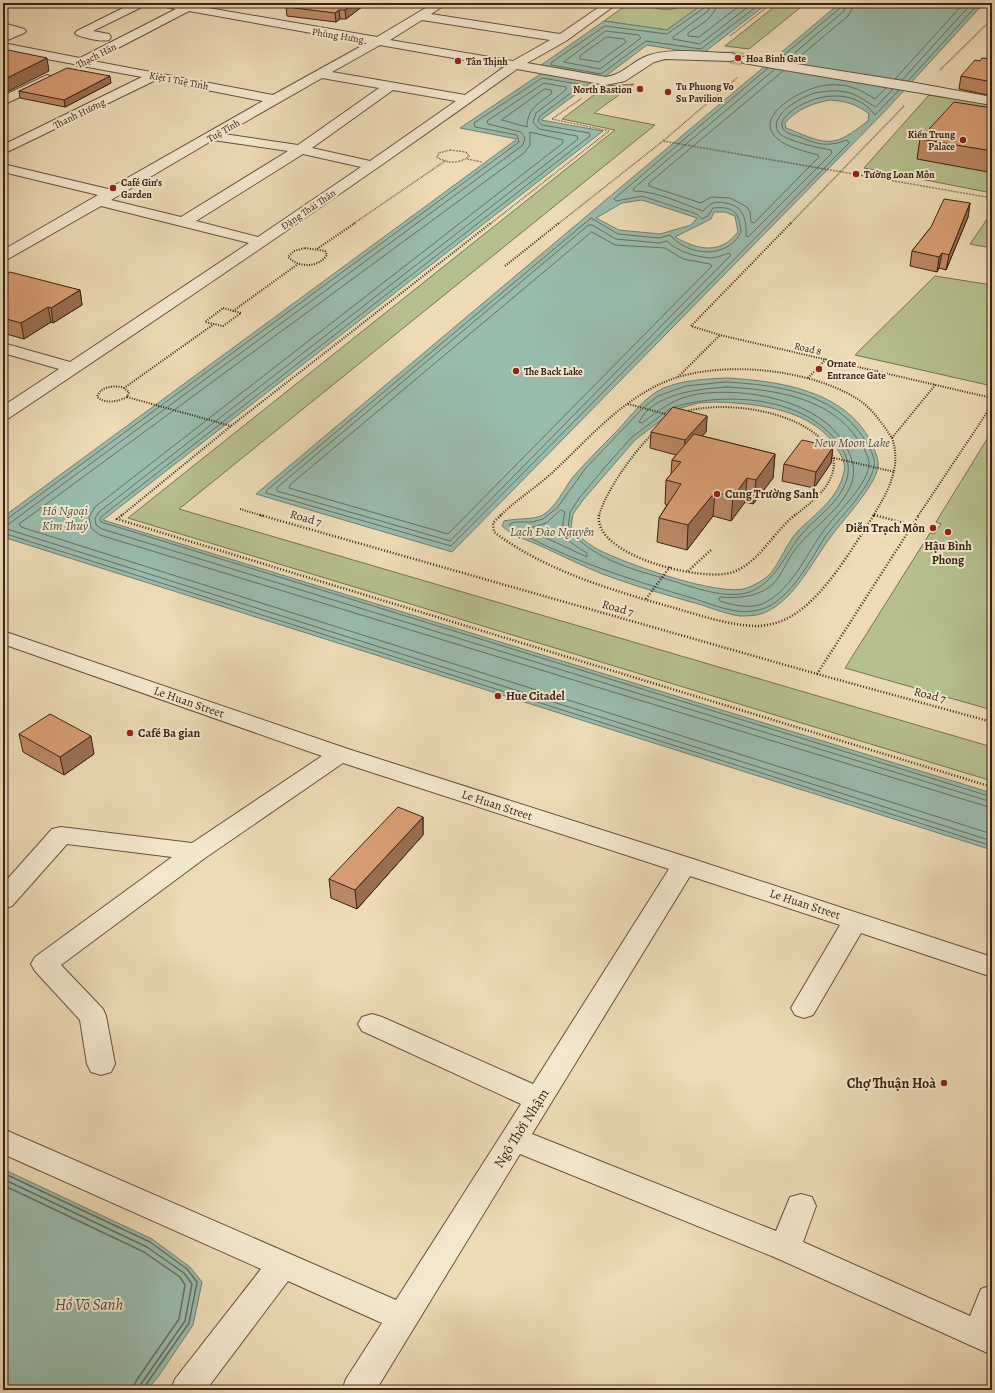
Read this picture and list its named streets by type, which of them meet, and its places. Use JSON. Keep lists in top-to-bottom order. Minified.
{"streets":{"street":["Phùng Hưng","Thạch Hãn","Kiệt 1 Tuệ Tĩnh","Thanh Hương","Tuệ Tĩnh","Đặng Thái Thân","Le Huan Street","Ngô Thời Nhậm"],"path":["Road 8","Road 7"]},"crossings":[["Phùng Hưng","Thạch Hãn"],["Phùng Hưng","Tuệ Tĩnh"],["Phùng Hưng","Đặng Thái Thân"],["Thạch Hãn","Kiệt 1 Tuệ Tĩnh"],["Kiệt 1 Tuệ Tĩnh","Thanh Hương"],["Kiệt 1 Tuệ Tĩnh","Tuệ Tĩnh"],["Le Huan Street","Ngô Thời Nhậm"]],"water":["New Moon Lake","Hồ Ngoại Kim Thuỷ","Lạch Đào Nguyên","Hồ Võ Sanh"],"places":["Hoa Binh Gate","Tân Thịnh","North Bastion","Tu Phuong Vo Su Pavilion","Kiến Trung Palace","Tường Loan Môn","Café Gin’s Garden","Ornate Entrance Gate","The Back Lake","Cung Trường Sanh","Diễn Trạch Môn","Hậu Bình Phong","Hue Citadel","Café Ba gian","Chợ Thuận Hoà"]}
